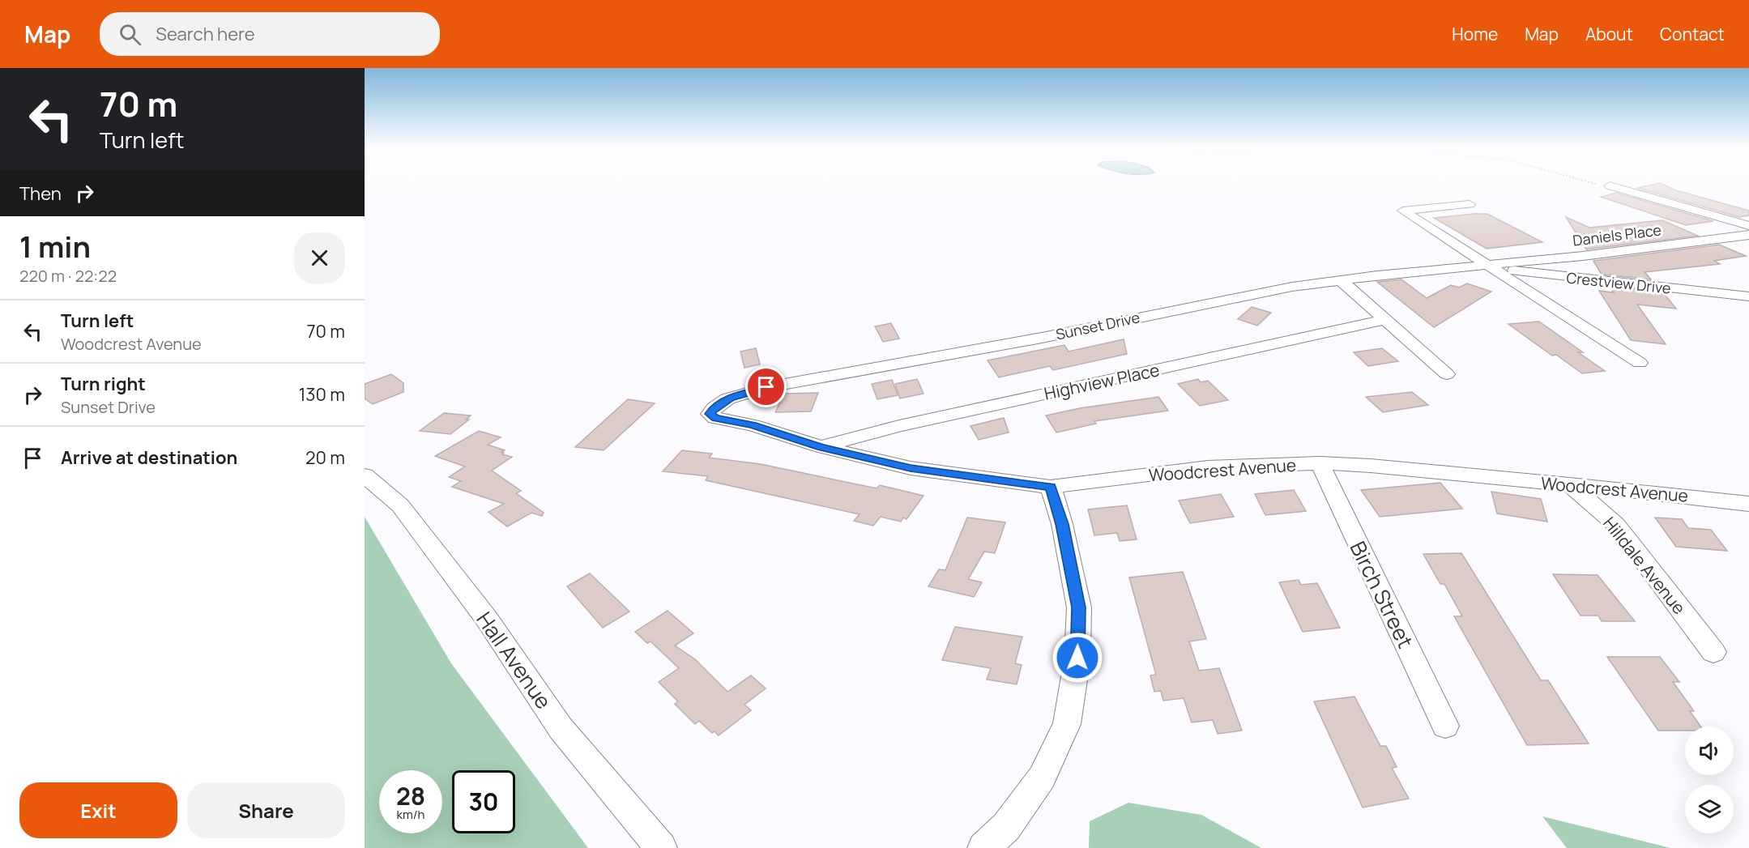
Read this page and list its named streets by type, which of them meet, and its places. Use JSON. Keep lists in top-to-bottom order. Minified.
{"streets":{"street":["Daniels Place","Crestview Drive","Sunset Drive","Highview Place","Woodcrest Avenue","Hilldale Avenue","Birch Street","Hall Avenue"]},"crossings":[["Daniels Place","Crestview Drive"],["Daniels Place","Sunset Drive"],["Crestview Drive","Sunset Drive"],["Sunset Drive","Woodcrest Avenue"],["Highview Place","Woodcrest Avenue"],["Woodcrest Avenue","Hilldale Avenue"],["Woodcrest Avenue","Birch Street"]],"page":{"header":"Map","search":"Search here","nav":["Home","Map","About","Contact"],"turn":["70 m","Turn left"],"then":"Then","heading":["1 min","220 m · 22:22"],"list":[{"name":"Turn left","note":"Woodcrest Avenue","value":"70 m"},{"name":"Turn right","note":"Sunset Drive","value":"130 m"},{"name":"Arrive at destination","value":"20 m"}],"speed":"28 km/h","limit":"30","buttons":["Exit","Share"]}}
